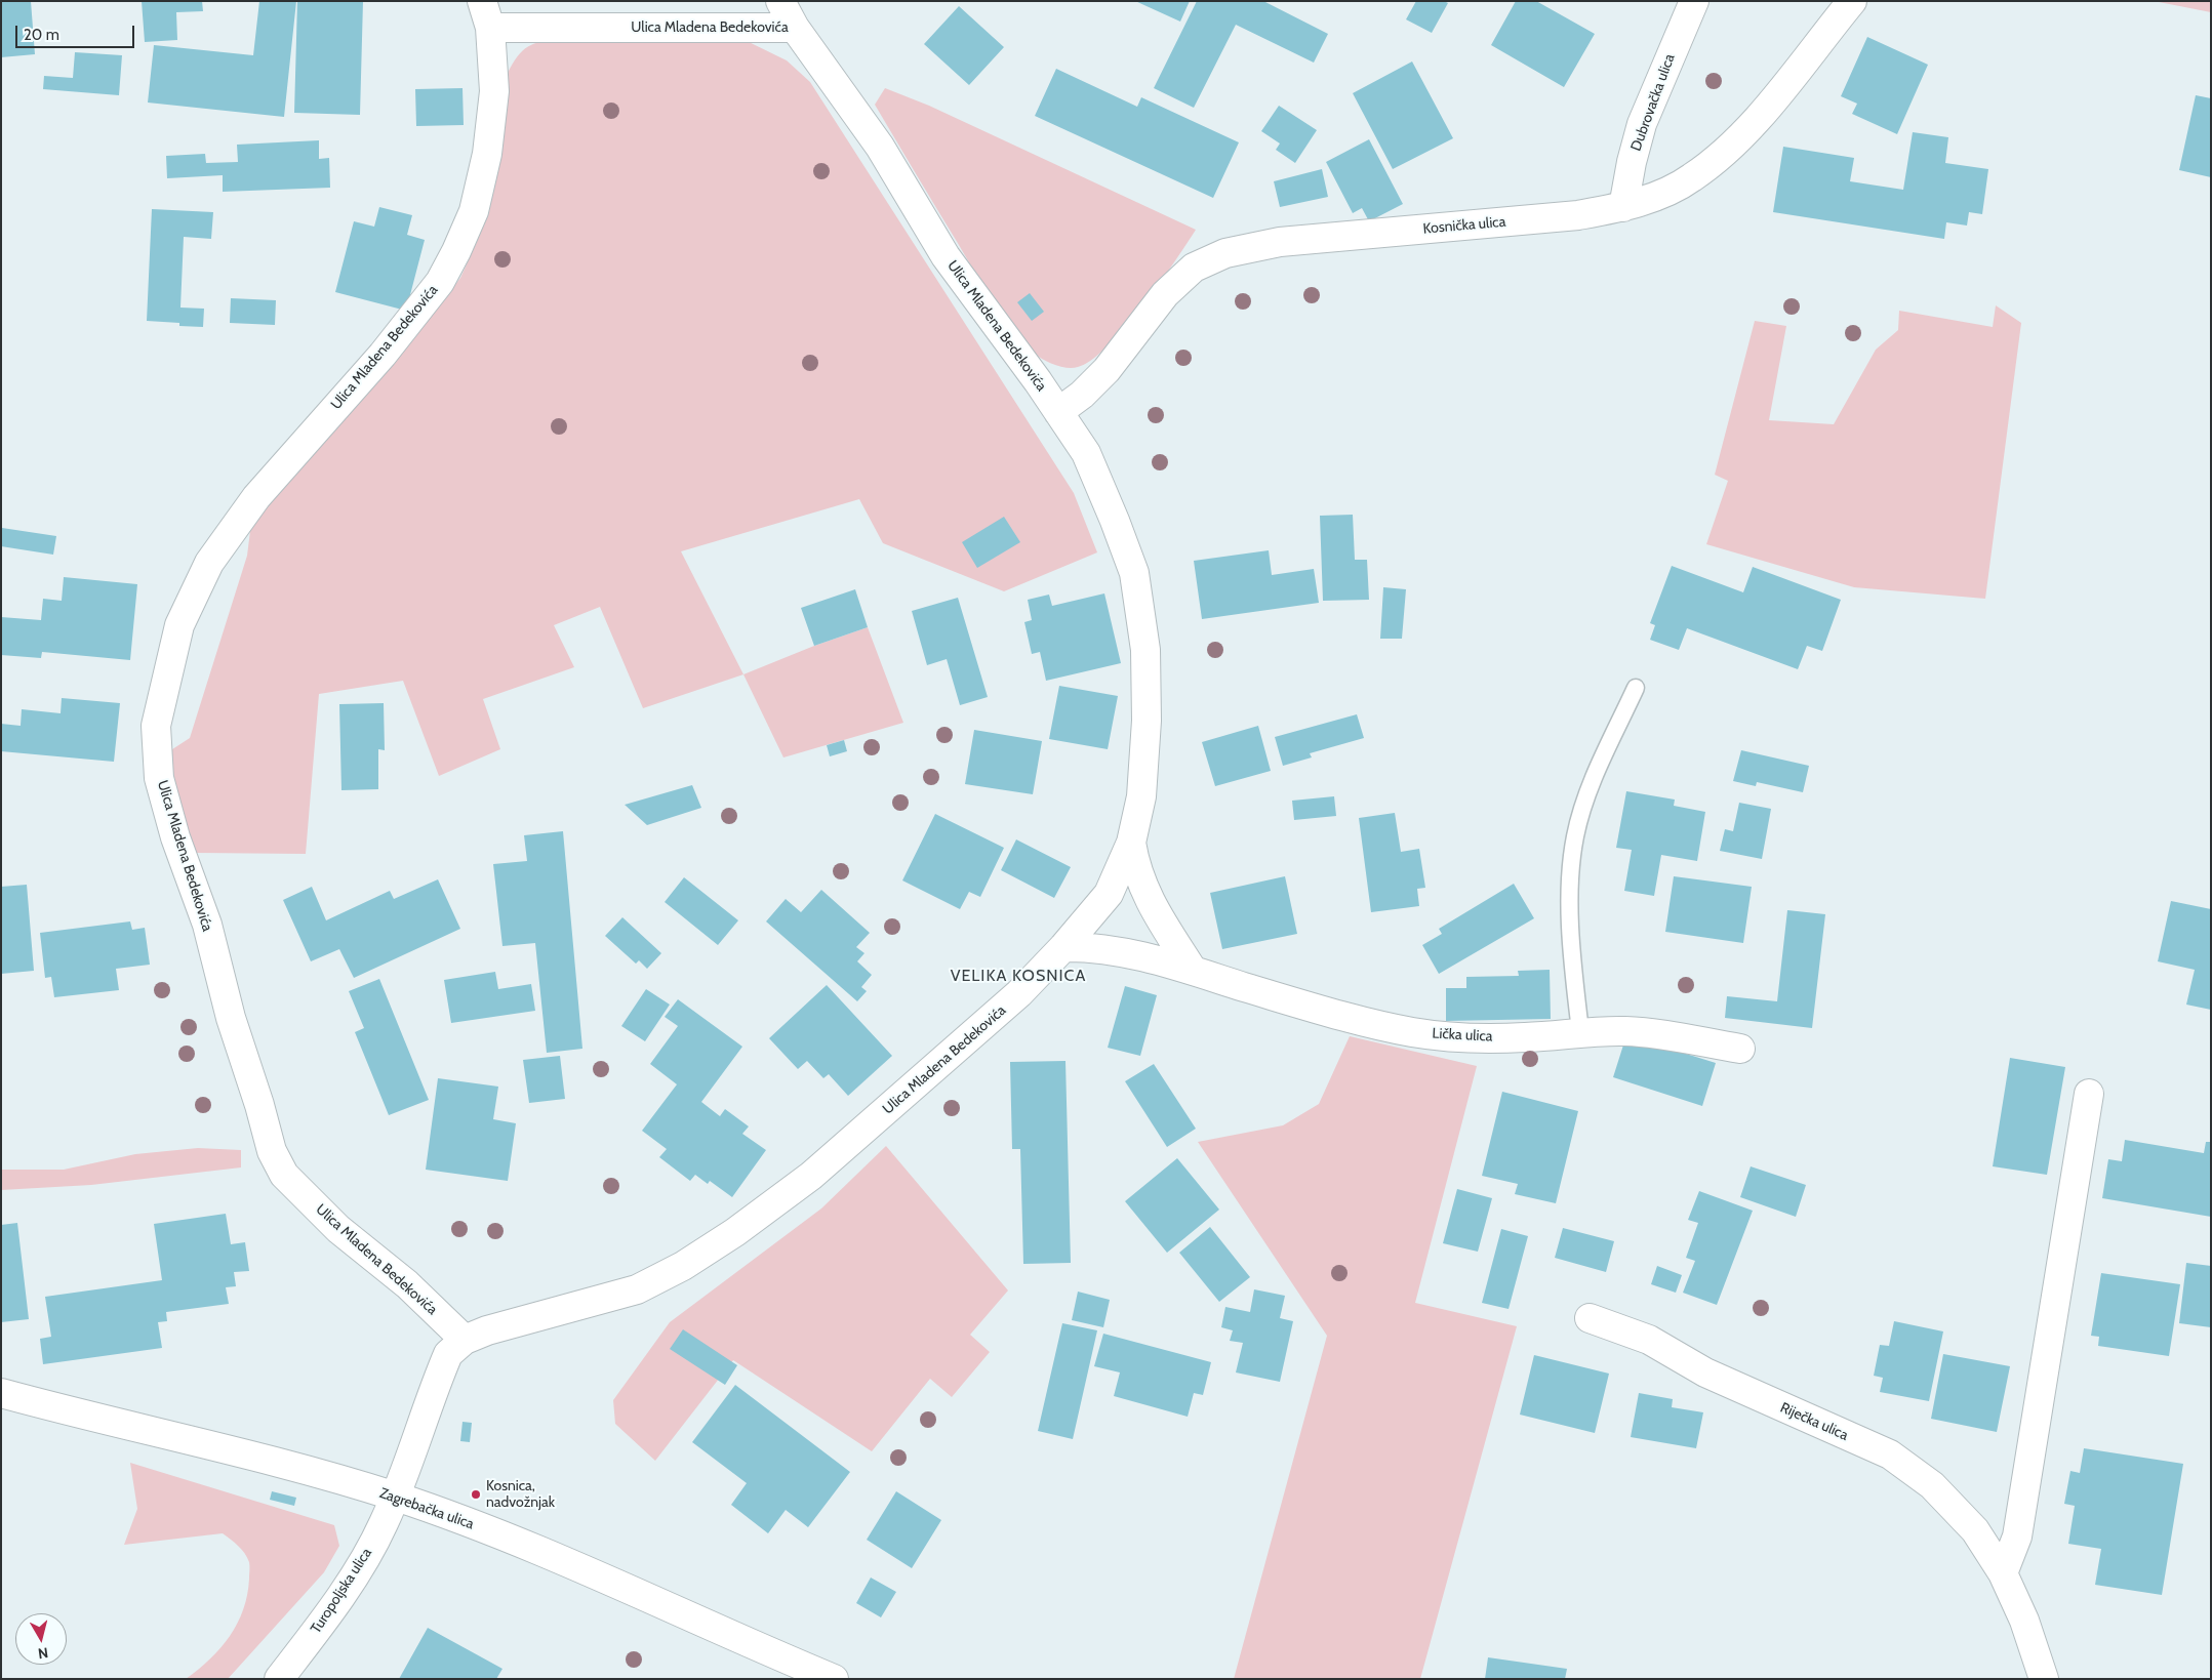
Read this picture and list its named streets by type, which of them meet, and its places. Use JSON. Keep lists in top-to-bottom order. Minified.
{"streets":{"street":["Ulica Mladena Bedekovića","Dubrovačka ulica","Kosnička ulica","Lička ulica","Riječka ulica","Zagrebačka ulica","Turopoljska ulica"]},"crossings":[["Ulica Mladena Bedekovića","Kosnička ulica"],["Ulica Mladena Bedekovića","Lička ulica"],["Ulica Mladena Bedekovića","Zagrebačka ulica"],["Ulica Mladena Bedekovića","Turopoljska ulica"],["Dubrovačka ulica","Kosnička ulica"],["Zagrebačka ulica","Turopoljska ulica"]],"districts":["VELIKA KOSNICA"],"places":["Kosnica, nadvožnjak"],"scale_bar":"20 m","north":"bottom"}
